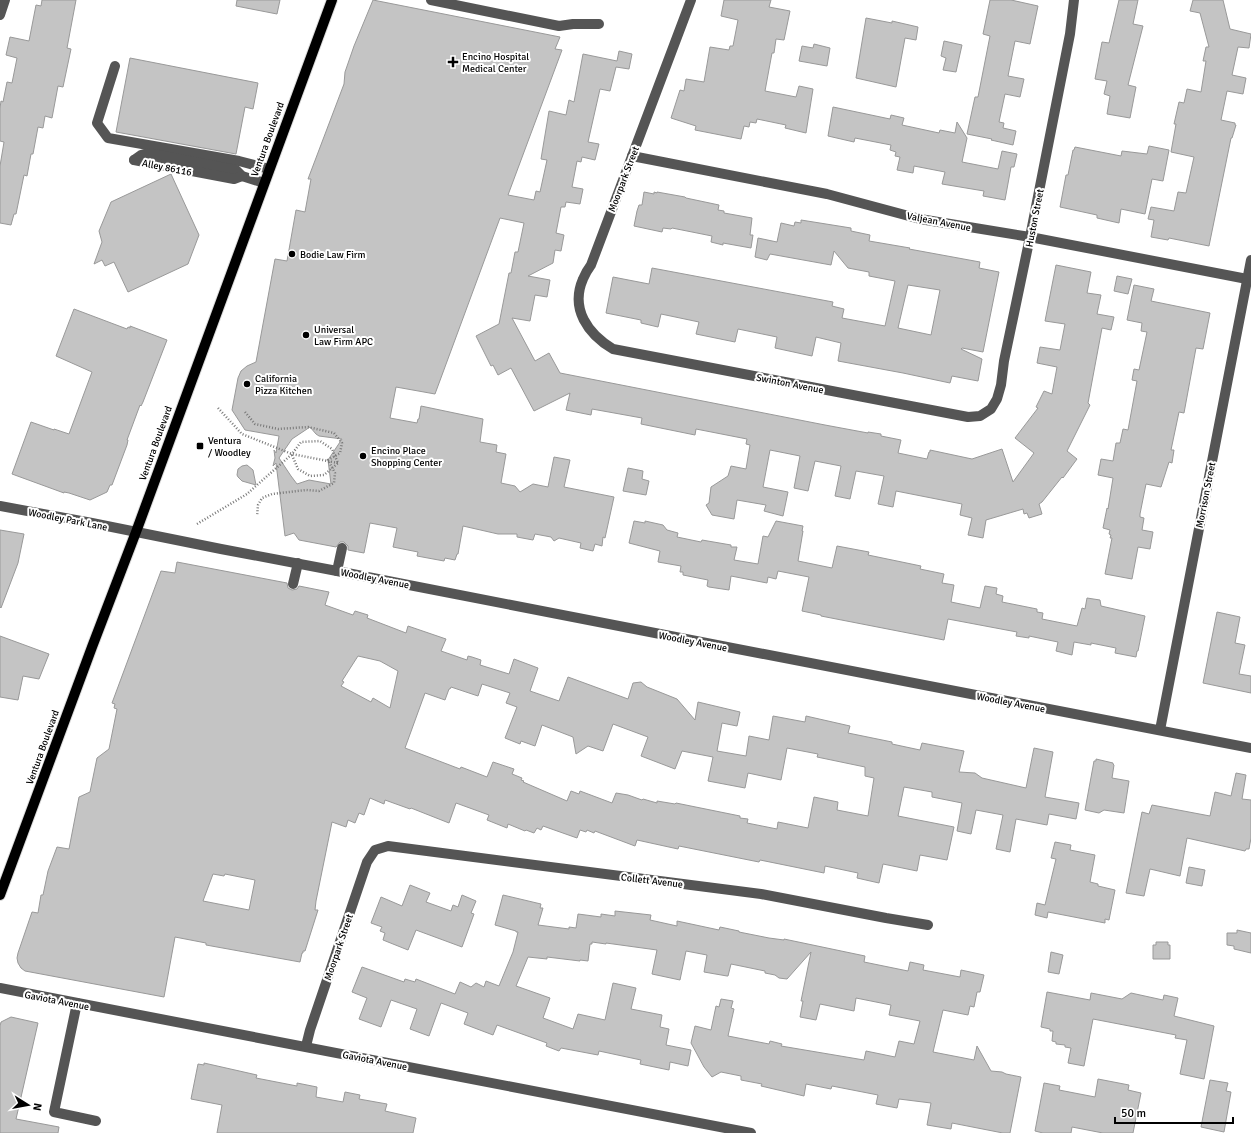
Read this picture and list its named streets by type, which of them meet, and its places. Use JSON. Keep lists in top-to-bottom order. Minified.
{"streets":{"main road":["Ventura Boulevard"],"street":["Alley 86116","Moorpark Street","Huston Street","Valjean Avenue","Swinton Avenue","Morrison Street","Woodley Park Lane","Woodley Avenue","Collett Avenue","Gaviota Avenue"]},"crossings":[["Ventura Boulevard","Alley 86116"],["Ventura Boulevard","Woodley Park Lane"],["Ventura Boulevard","Woodley Avenue"],["Moorpark Street","Valjean Avenue"],["Moorpark Street","Swinton Avenue"],["Moorpark Street","Collett Avenue"],["Moorpark Street","Gaviota Avenue"],["Huston Street","Valjean Avenue"],["Huston Street","Swinton Avenue"],["Valjean Avenue","Morrison Street"],["Morrison Street","Woodley Avenue"],["Woodley Park Lane","Woodley Avenue"]],"places":{"health":["Encino Hospital Medical Center"],"other":["Bodie Law Firm","Universal Law Firm APC","California Pizza Kitchen","Encino Place Shopping Center"],"transit":["Ventura / Woodley"]},"scale_bar":"50 m","north":"right"}
